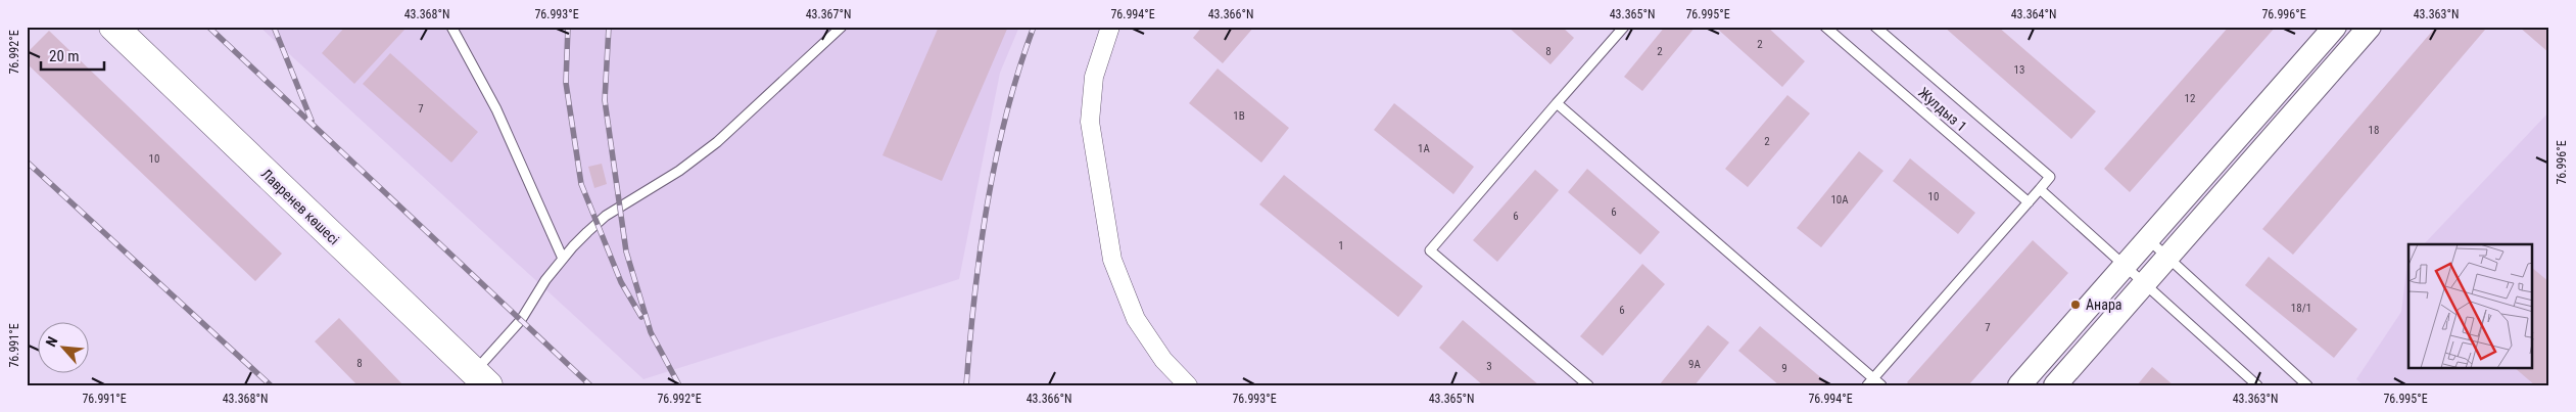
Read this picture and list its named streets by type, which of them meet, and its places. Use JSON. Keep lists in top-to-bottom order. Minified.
{"streets":{"main road":["Лавренев көшесі"],"lane":["Жулдыз 1"]},"places":["Анара"],"house_numbers":["2","8","2","13","12","7","1В","18","2","1А","10","10","10А","6","6","1","18/1","6","7","8","9А","3","9"],"scale_bar":"20 m","north":"top left","coordinates":["43.368°N","76.993°E","43.367°N","76.994°E","43.366°N","43.365°N","76.995°E","43.364°N","76.996°E","43.363°N","76.992°E","76.991°E"]}
